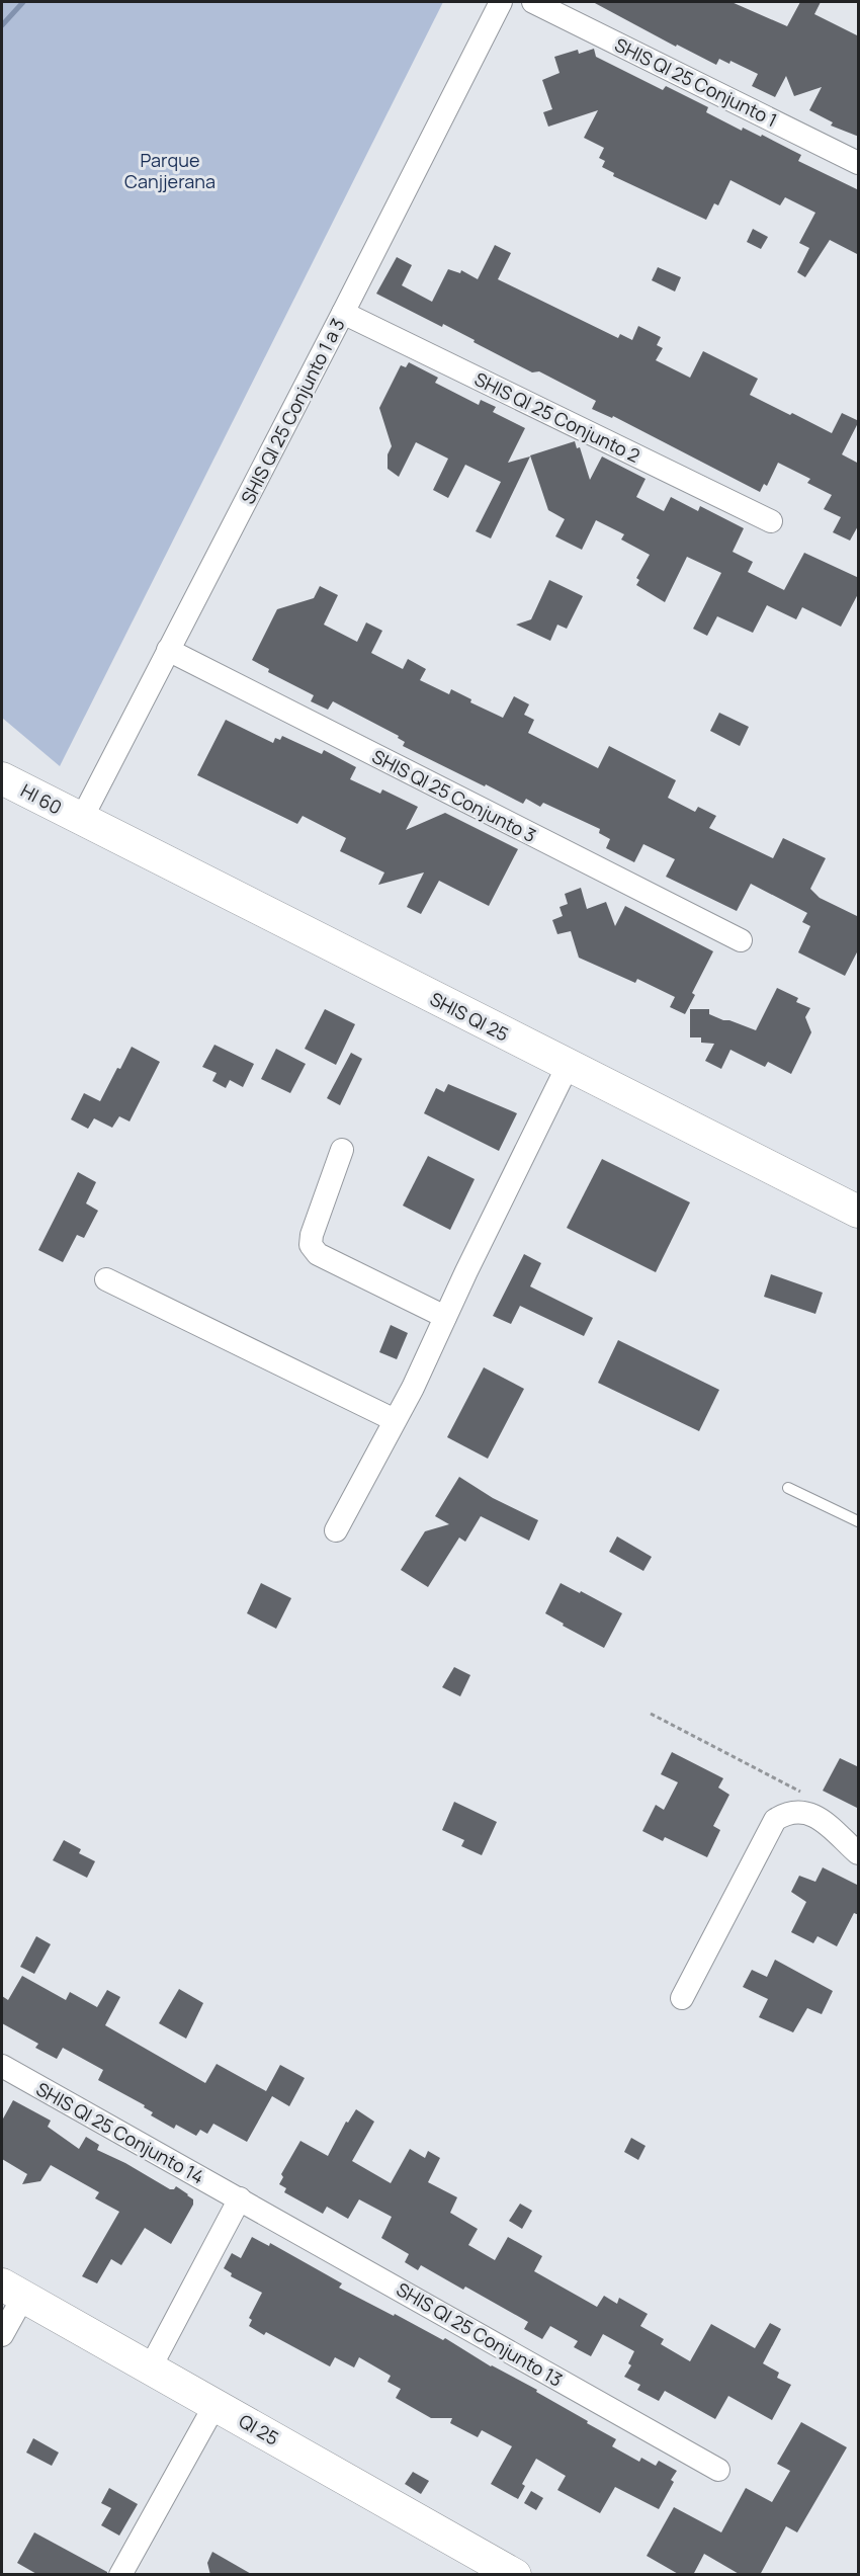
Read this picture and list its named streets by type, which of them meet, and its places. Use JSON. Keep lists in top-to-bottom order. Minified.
{"streets":{"street":["SHIS QI 25 Conjunto 1","SHIS QI 25 Conjunto 1 a 3","SHIS QI 25 Conjunto 2","SHIS QI 25 Conjunto 3","HI 60","SHIS QI 25","SHIS QI 25 Conjunto 14","SHIS QI 25 Conjunto 13","QI 25"]},"crossings":[["SHIS QI 25 Conjunto 1 a 3","SHIS QI 25 Conjunto 2"],["SHIS QI 25 Conjunto 1 a 3","SHIS QI 25 Conjunto 3"],["SHIS QI 25 Conjunto 1 a 3","HI 60"],["SHIS QI 25 Conjunto 1 a 3","SHIS QI 25"],["HI 60","SHIS QI 25"],["SHIS QI 25 Conjunto 14","SHIS QI 25 Conjunto 13"]],"parks":["Parque Canjjerana"]}
